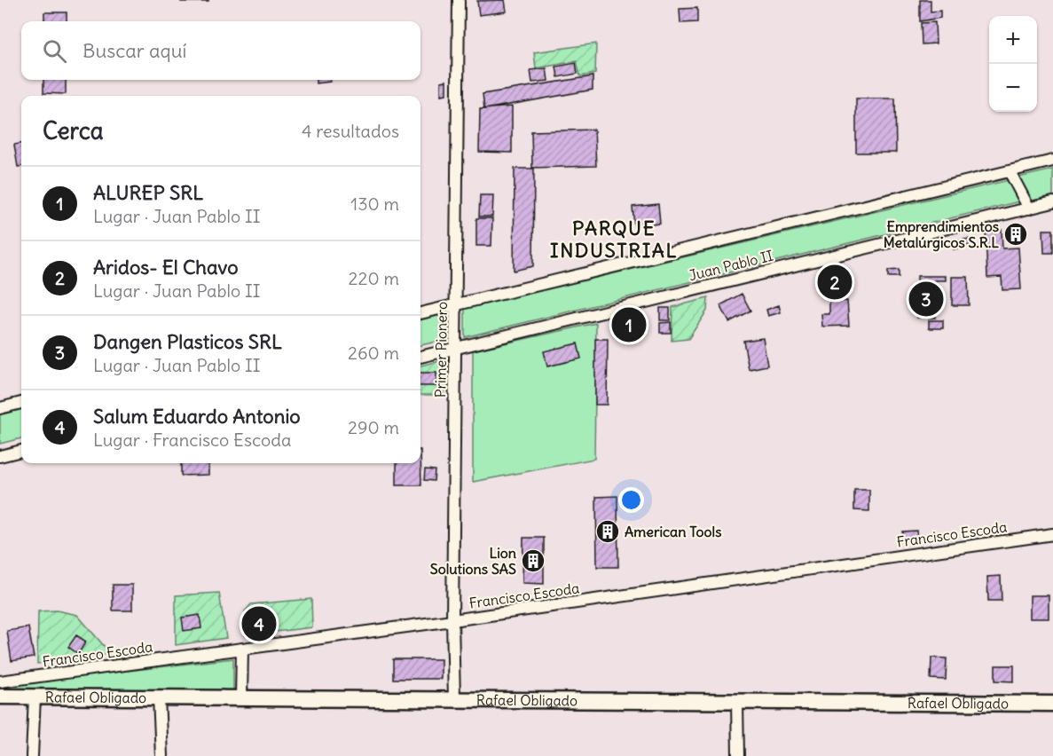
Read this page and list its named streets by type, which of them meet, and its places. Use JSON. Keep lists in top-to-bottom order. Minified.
{"streets":{"street":["Juan Pablo II","Primer Pionero","Francisco Escoda","Rafael Obligado"]},"crossings":[["Juan Pablo II","Primer Pionero"],["Primer Pionero","Francisco Escoda"],["Primer Pionero","Rafael Obligado"]],"districts":["PARQUE INDUSTRIAL"],"places":{"building":["Emprendimientos Metalúrgicos S.R.L","American Tools","Lion Solutions SAS"]},"page":{"map_buttons":["+","−"],"search":"Buscar aquí","heading":["Cerca","4 resultados"],"list":[{"mark":"1","name":"ALUREP SRL","note":"Lugar · Juan Pablo II","value":"130 m"},{"mark":"2","name":"Aridos- El Chavo","note":"Lugar · Juan Pablo II","value":"220 m"},{"mark":"3","name":"Dangen Plasticos SRL","note":"Lugar · Juan Pablo II","value":"260 m"},{"mark":"4","name":"Salum Eduardo Antonio","note":"Lugar · Francisco Escoda","value":"290 m"}],"pins":["2","3","1","4"]}}
